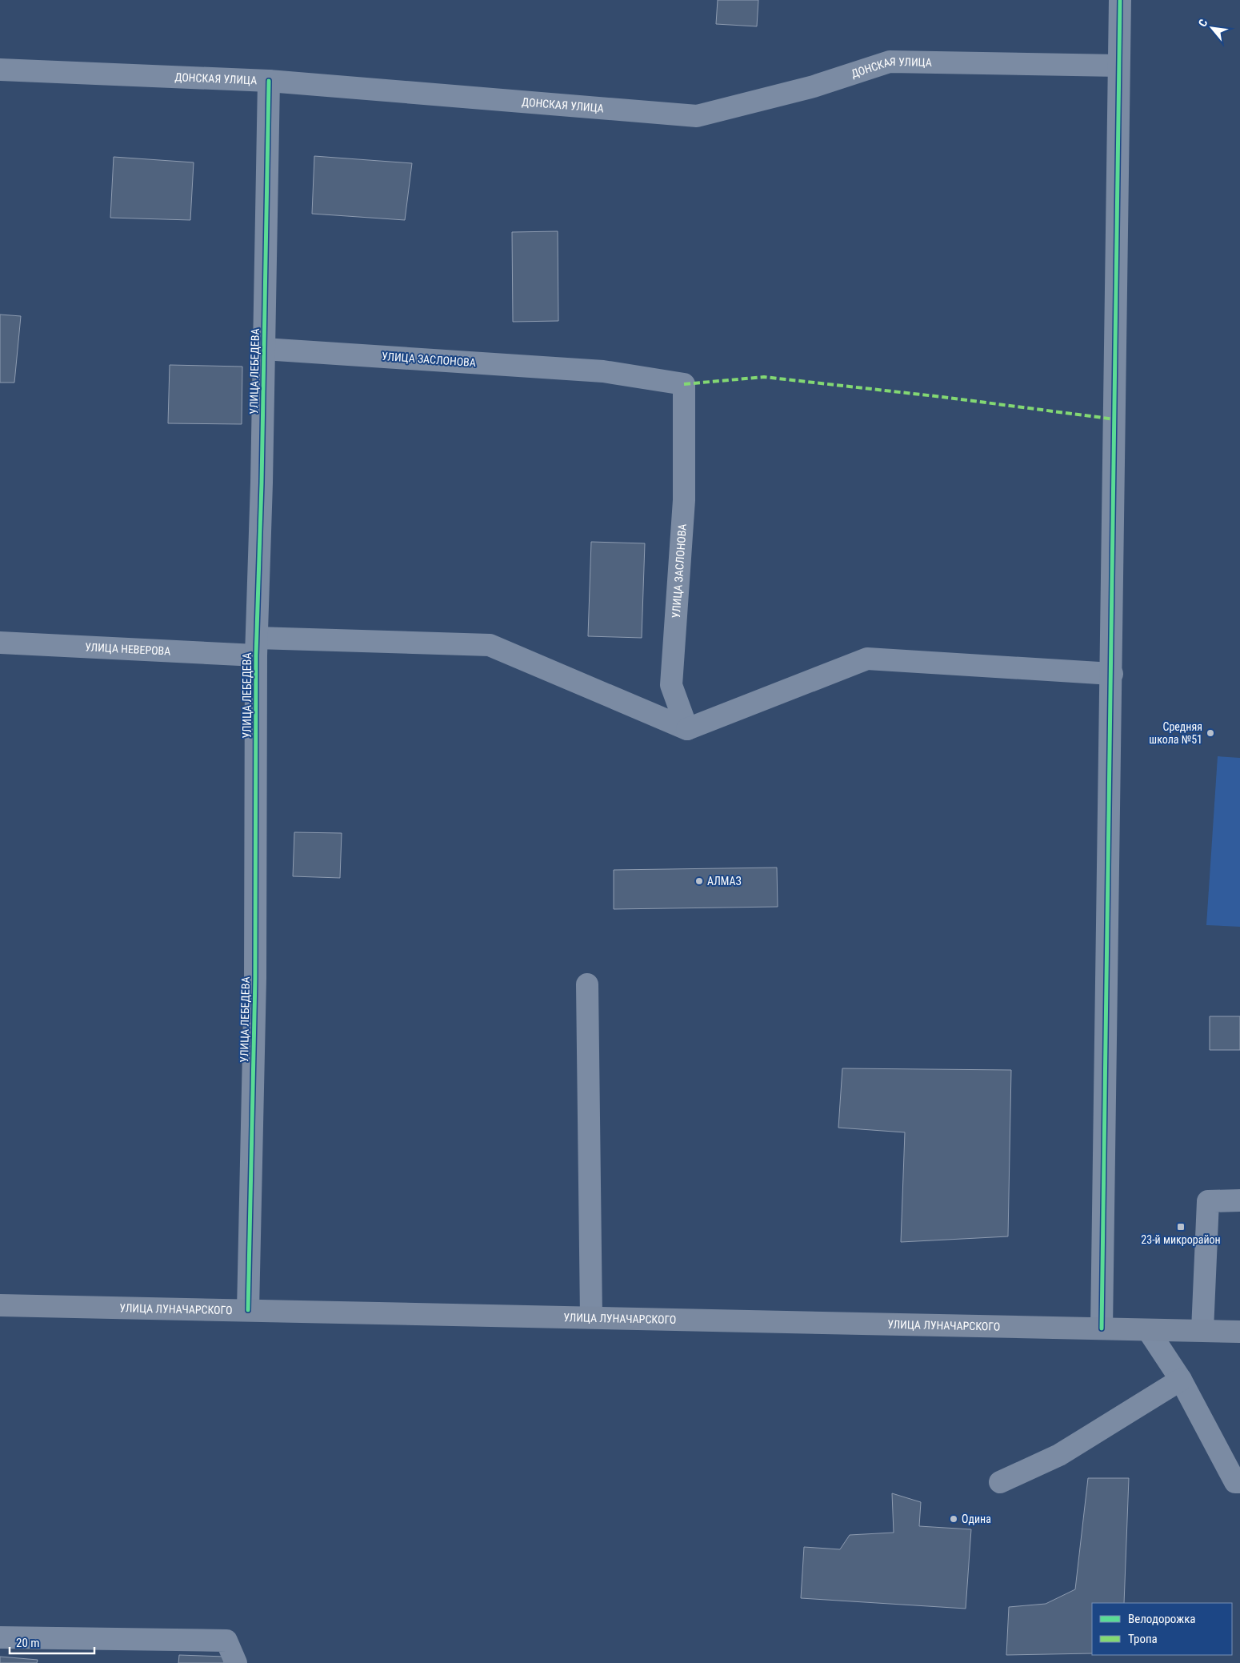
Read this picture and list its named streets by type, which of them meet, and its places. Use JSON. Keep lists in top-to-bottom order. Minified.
{"streets":{"main road":["УЛИЦА ЛУНАЧАРСКОГО"],"street":["ДОНСКАЯ УЛИЦА","УЛИЦА ЗАСЛОНОВА","УЛИЦА ЛЕБЕДЕВА","УЛИЦА НЕВЕРОВА"]},"crossings":[["ДОНСКАЯ УЛИЦА","УЛИЦА ЛЕБЕДЕВА"],["УЛИЦА ЗАСЛОНОВА","УЛИЦА ЛЕБЕДЕВА"],["УЛИЦА ЛЕБЕДЕВА","УЛИЦА НЕВЕРОВА"],["УЛИЦА ЛЕБЕДЕВА","УЛИЦА ЛУНАЧАРСКОГО"]],"places":{"other":["Средняя школа №51","АЛМАЗ","Одина"],"transit":["23-й микрорайон"]},"legend":["Велодорожка","Тропа"],"scale_bar":"20 m","north":"top left"}
